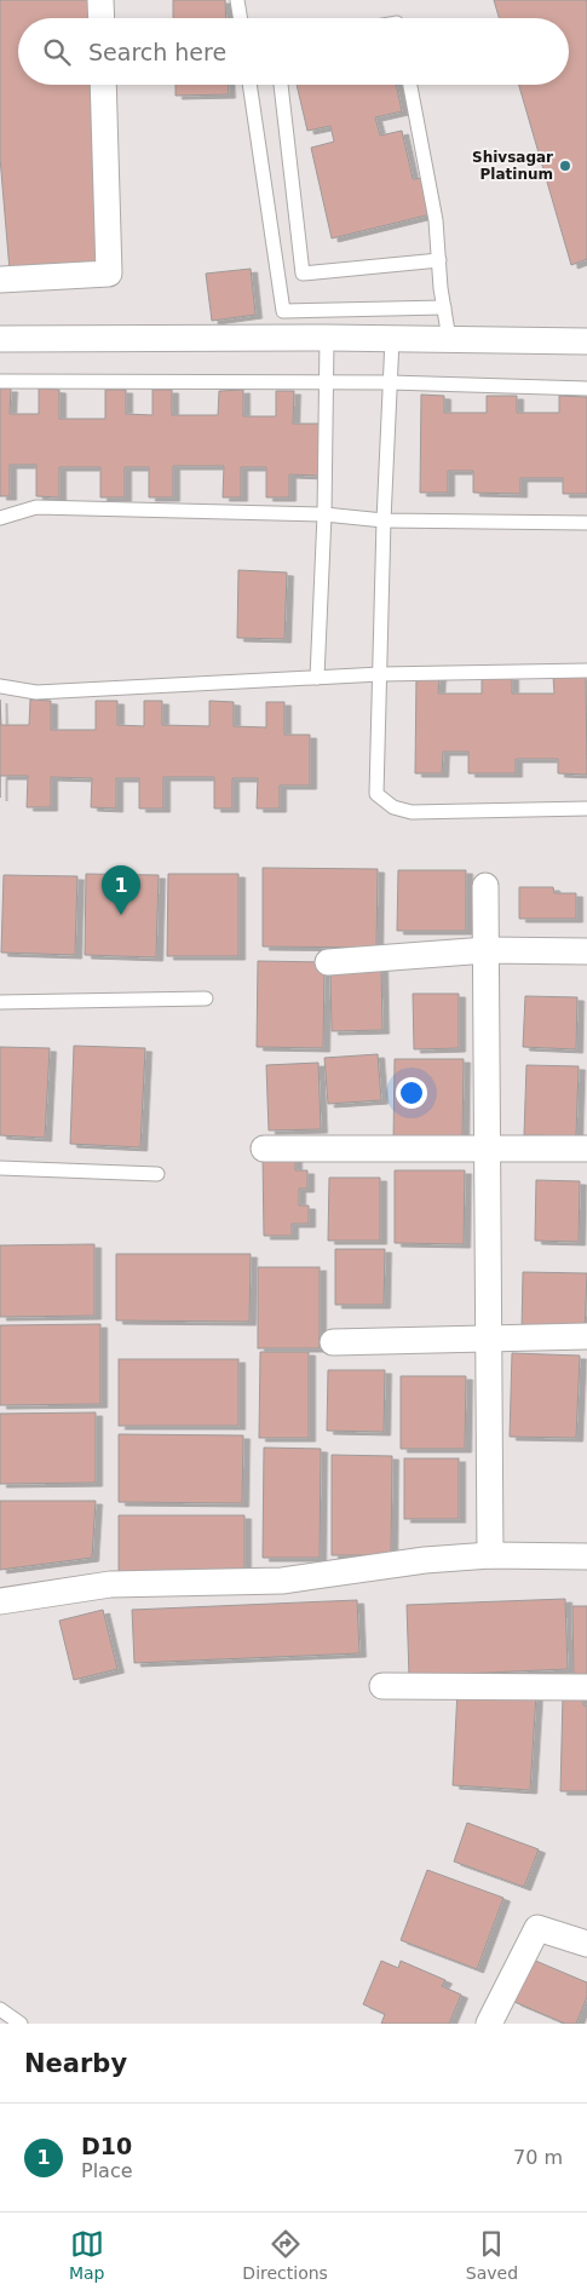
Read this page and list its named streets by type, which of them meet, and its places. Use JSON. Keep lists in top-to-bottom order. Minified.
{"places":["Shivsagar Platinum"],"page":{"search":"Search here","pins":"1","heading":"Nearby","list":[{"mark":"1","name":"D10","note":"Place","value":"70 m"}],"nav":["Map","Directions","Saved"]}}
